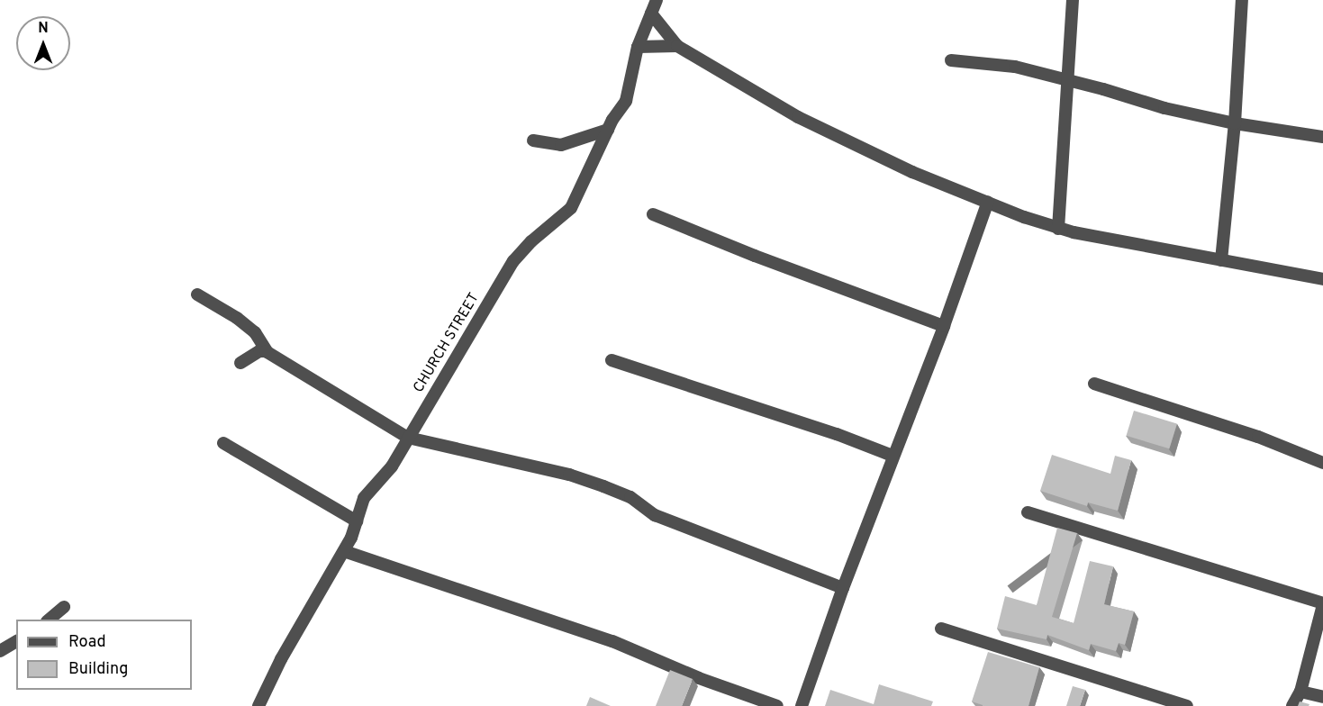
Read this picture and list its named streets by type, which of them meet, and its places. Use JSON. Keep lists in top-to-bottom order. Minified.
{"streets":{"street":["CHURCH STREET"]},"legend":["Road","Building"],"north":"top"}
